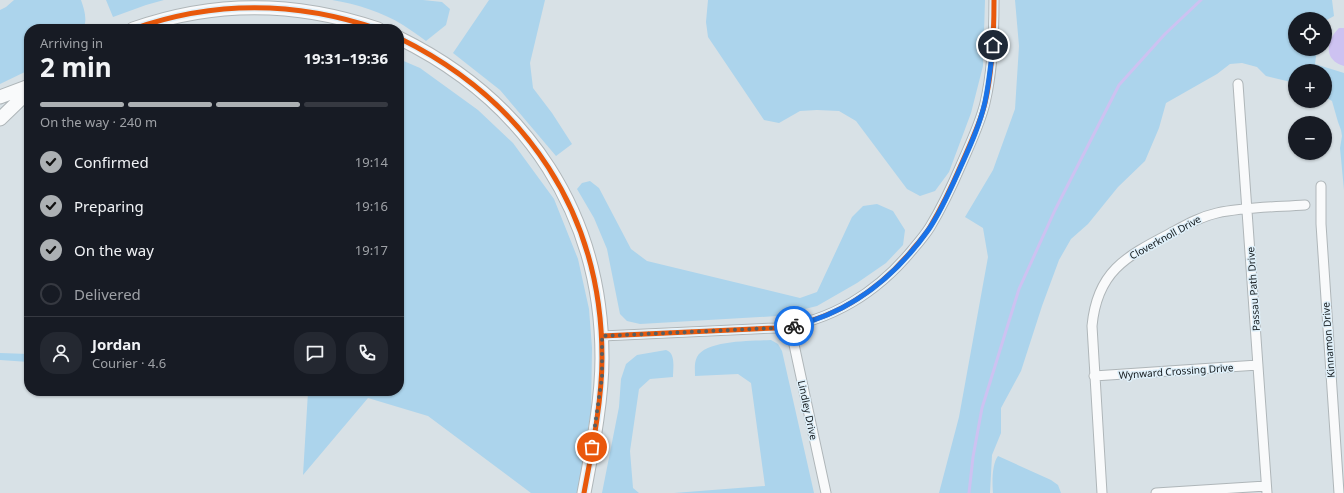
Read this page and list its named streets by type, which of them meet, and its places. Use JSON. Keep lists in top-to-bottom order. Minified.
{"streets":{"street":["Cloverknoll Drive","Passau Path Drive","Kinnamon Drive","Wynward Crossing Drive","Lindley Drive"]},"crossings":[["Cloverknoll Drive","Passau Path Drive"],["Cloverknoll Drive","Wynward Crossing Drive"],["Passau Path Drive","Wynward Crossing Drive"]],"page":{"map_buttons":["+","−"],"heading":["2 min","Arriving in","19:31–19:36"],"panel":["Jordan","Courier · 4.6"],"bar":"On the way · 240 m","list":[["Confirmed","19:14"],["Preparing","19:16"],["On the way","19:17"],"Delivered"]}}
